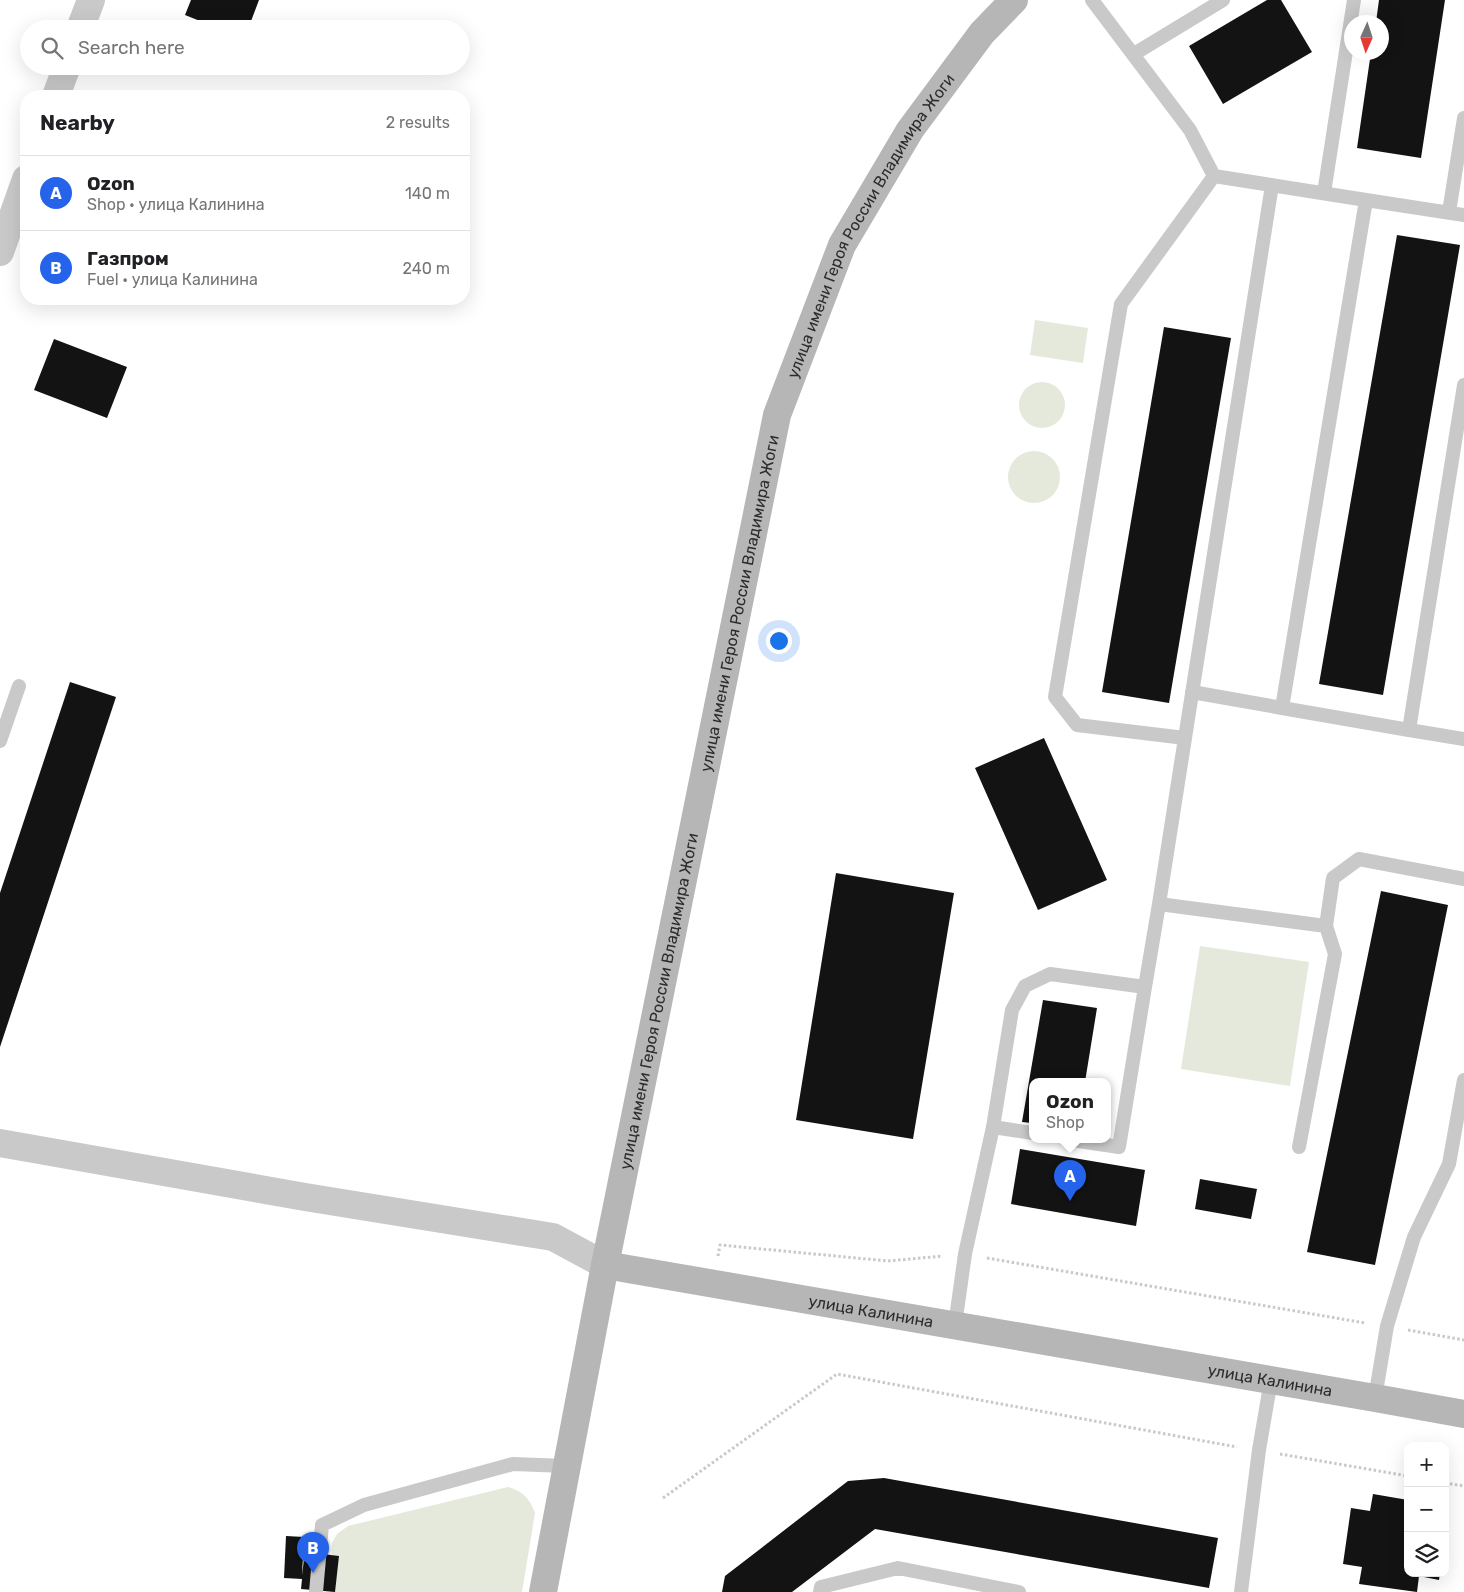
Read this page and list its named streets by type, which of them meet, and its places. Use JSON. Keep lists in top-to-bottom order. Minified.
{"streets":{"main road":["улица имени Героя России Владимира Жоги","улица Калинина"]},"crossings":[["улица имени Героя России Владимира Жоги","улица Калинина"]],"north":"bottom","page":{"search":"Search here","heading":["Nearby","2 results"],"list":[{"mark":"A","name":"Ozon","note":"Shop · улица Калинина","value":"140 m"},{"mark":"B","name":"Газпром","note":"Fuel · улица Калинина","value":"240 m"}],"popup":["Ozon","Shop"],"pins":["A","B"],"map_buttons":["+","−"]}}
